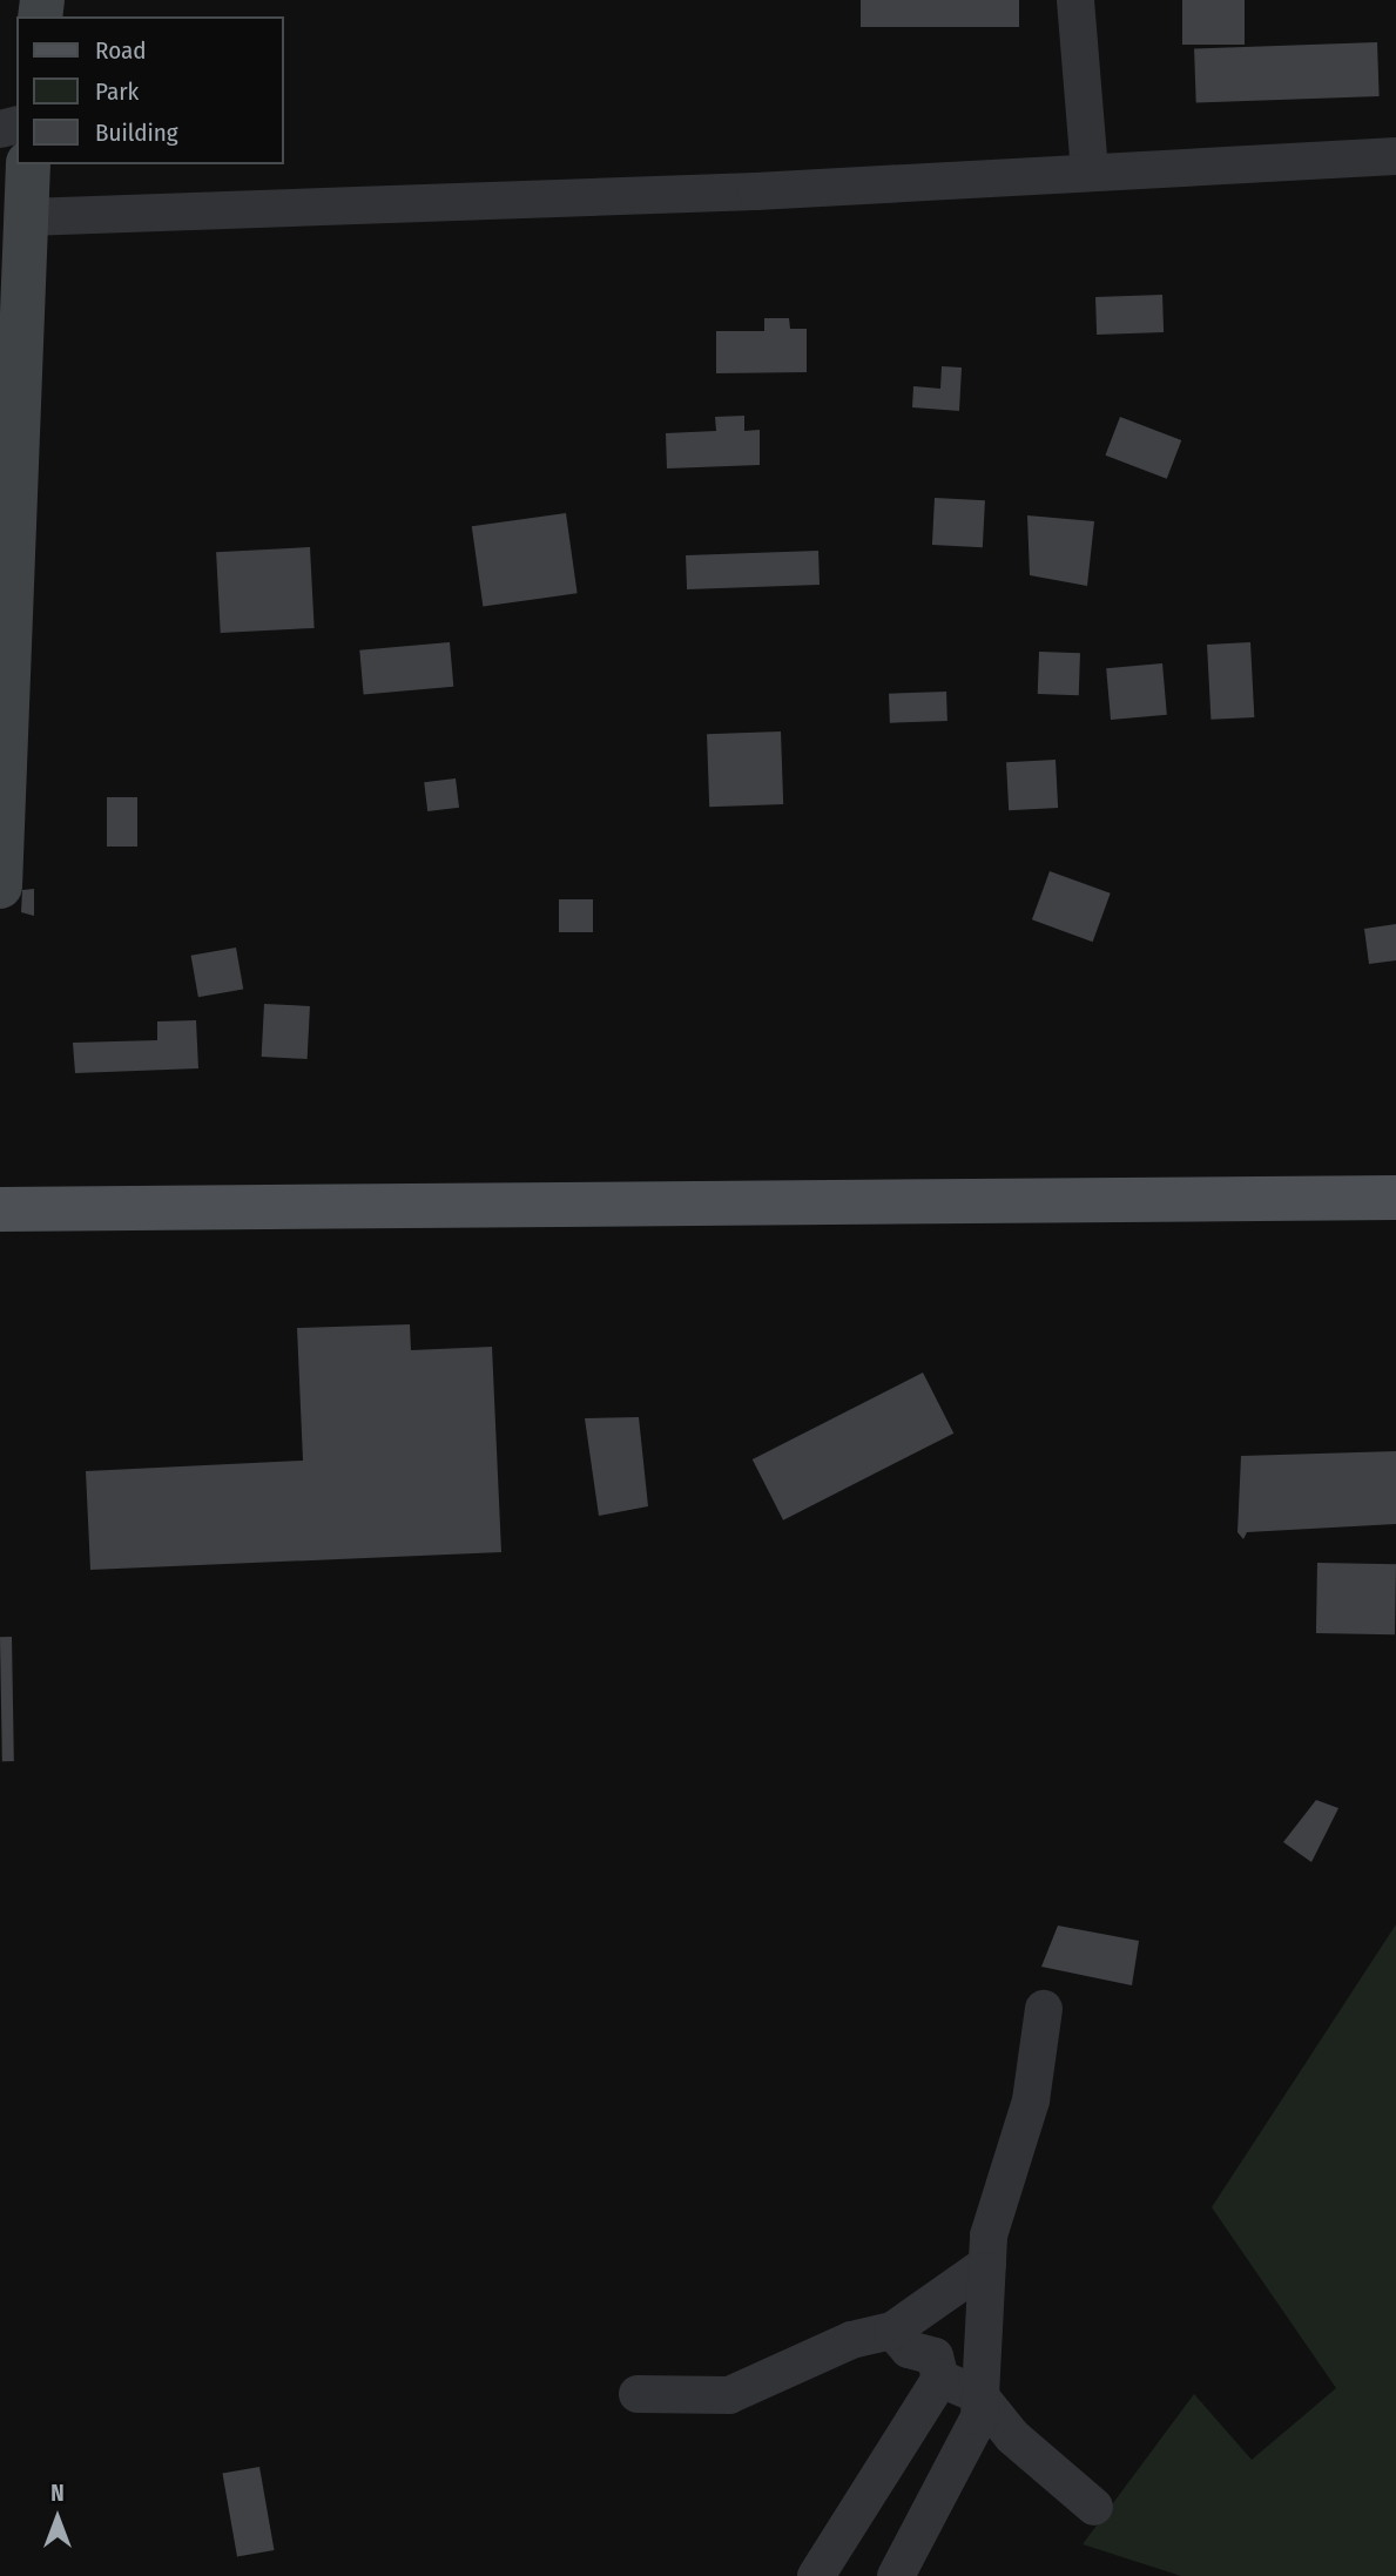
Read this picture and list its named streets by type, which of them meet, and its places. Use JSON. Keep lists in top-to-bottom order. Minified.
{"legend":["Road","Park","Building"],"north":"top"}
